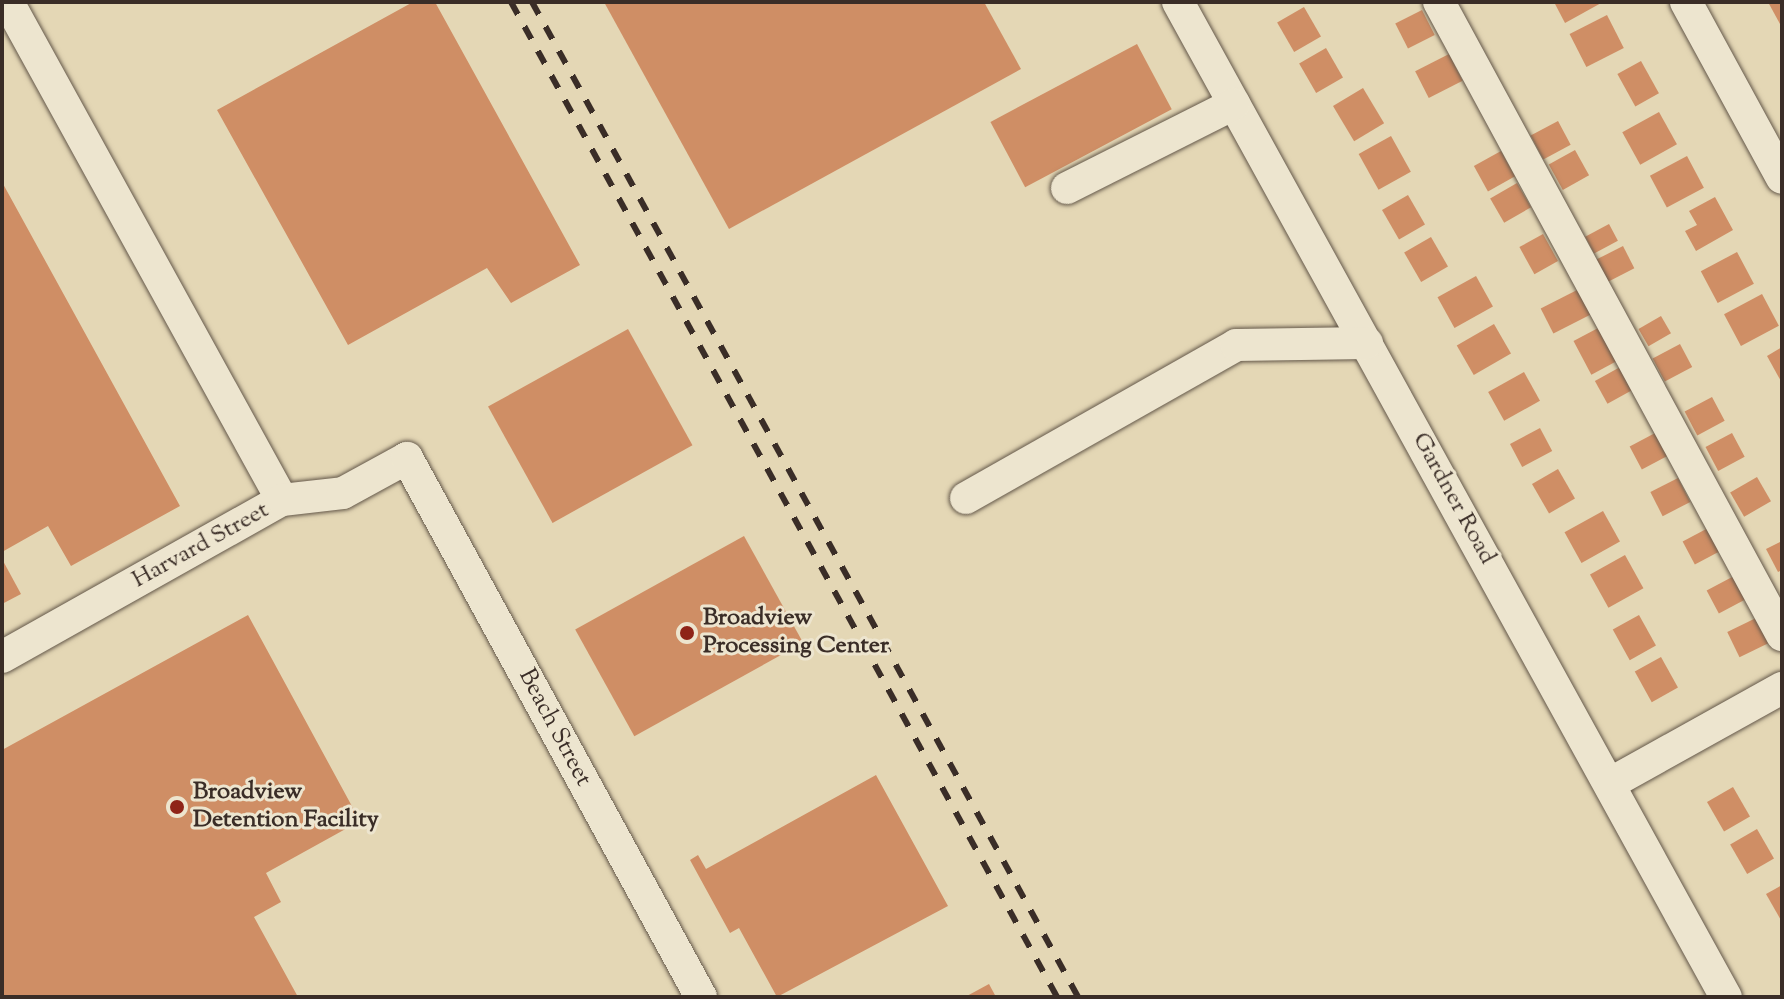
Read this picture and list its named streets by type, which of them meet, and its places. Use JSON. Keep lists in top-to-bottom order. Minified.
{"streets":{"street":["Gardner Road","Harvard Street","Beach Street"]},"crossings":[["Harvard Street","Beach Street"]],"places":["Broadview Processing Center","Broadview Detention Facility"]}
